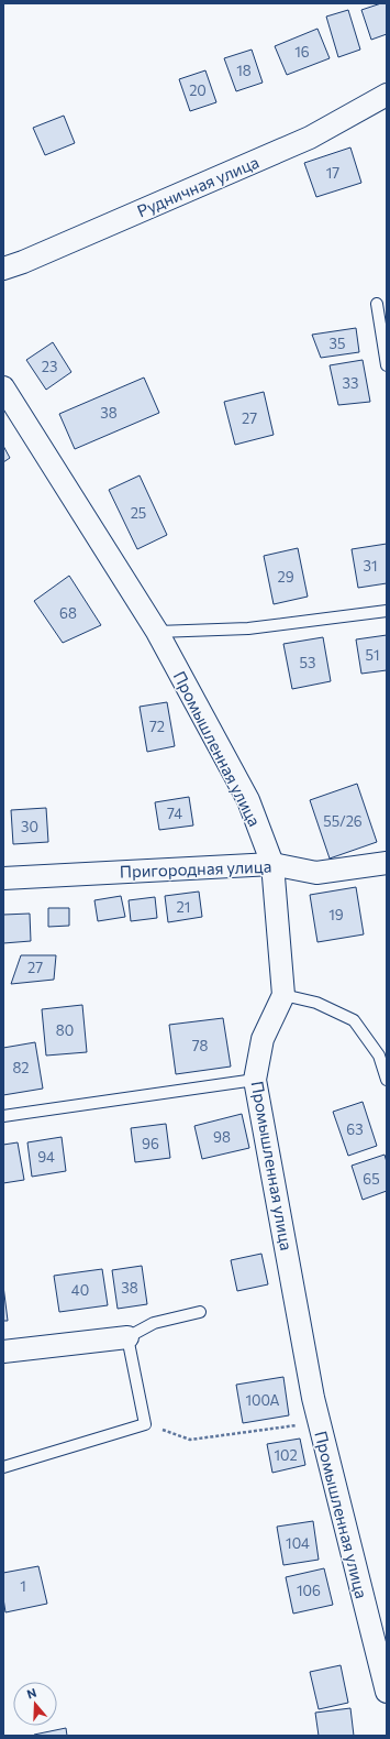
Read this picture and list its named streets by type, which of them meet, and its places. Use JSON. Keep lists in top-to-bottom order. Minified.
{"streets":{"street":["Рудничная улица","Промышленная улица","Пригородная улица"]},"crossings":[["Промышленная улица","Пригородная улица"]],"house_numbers":["16","18","20","17","35","23","33","38","27","25","31","29","68","51","53","72","74","55/26","30","21","19","27","80","78","82","63","98","96","94","65","38","40","100А","102","104","1","106"],"north":"top"}
